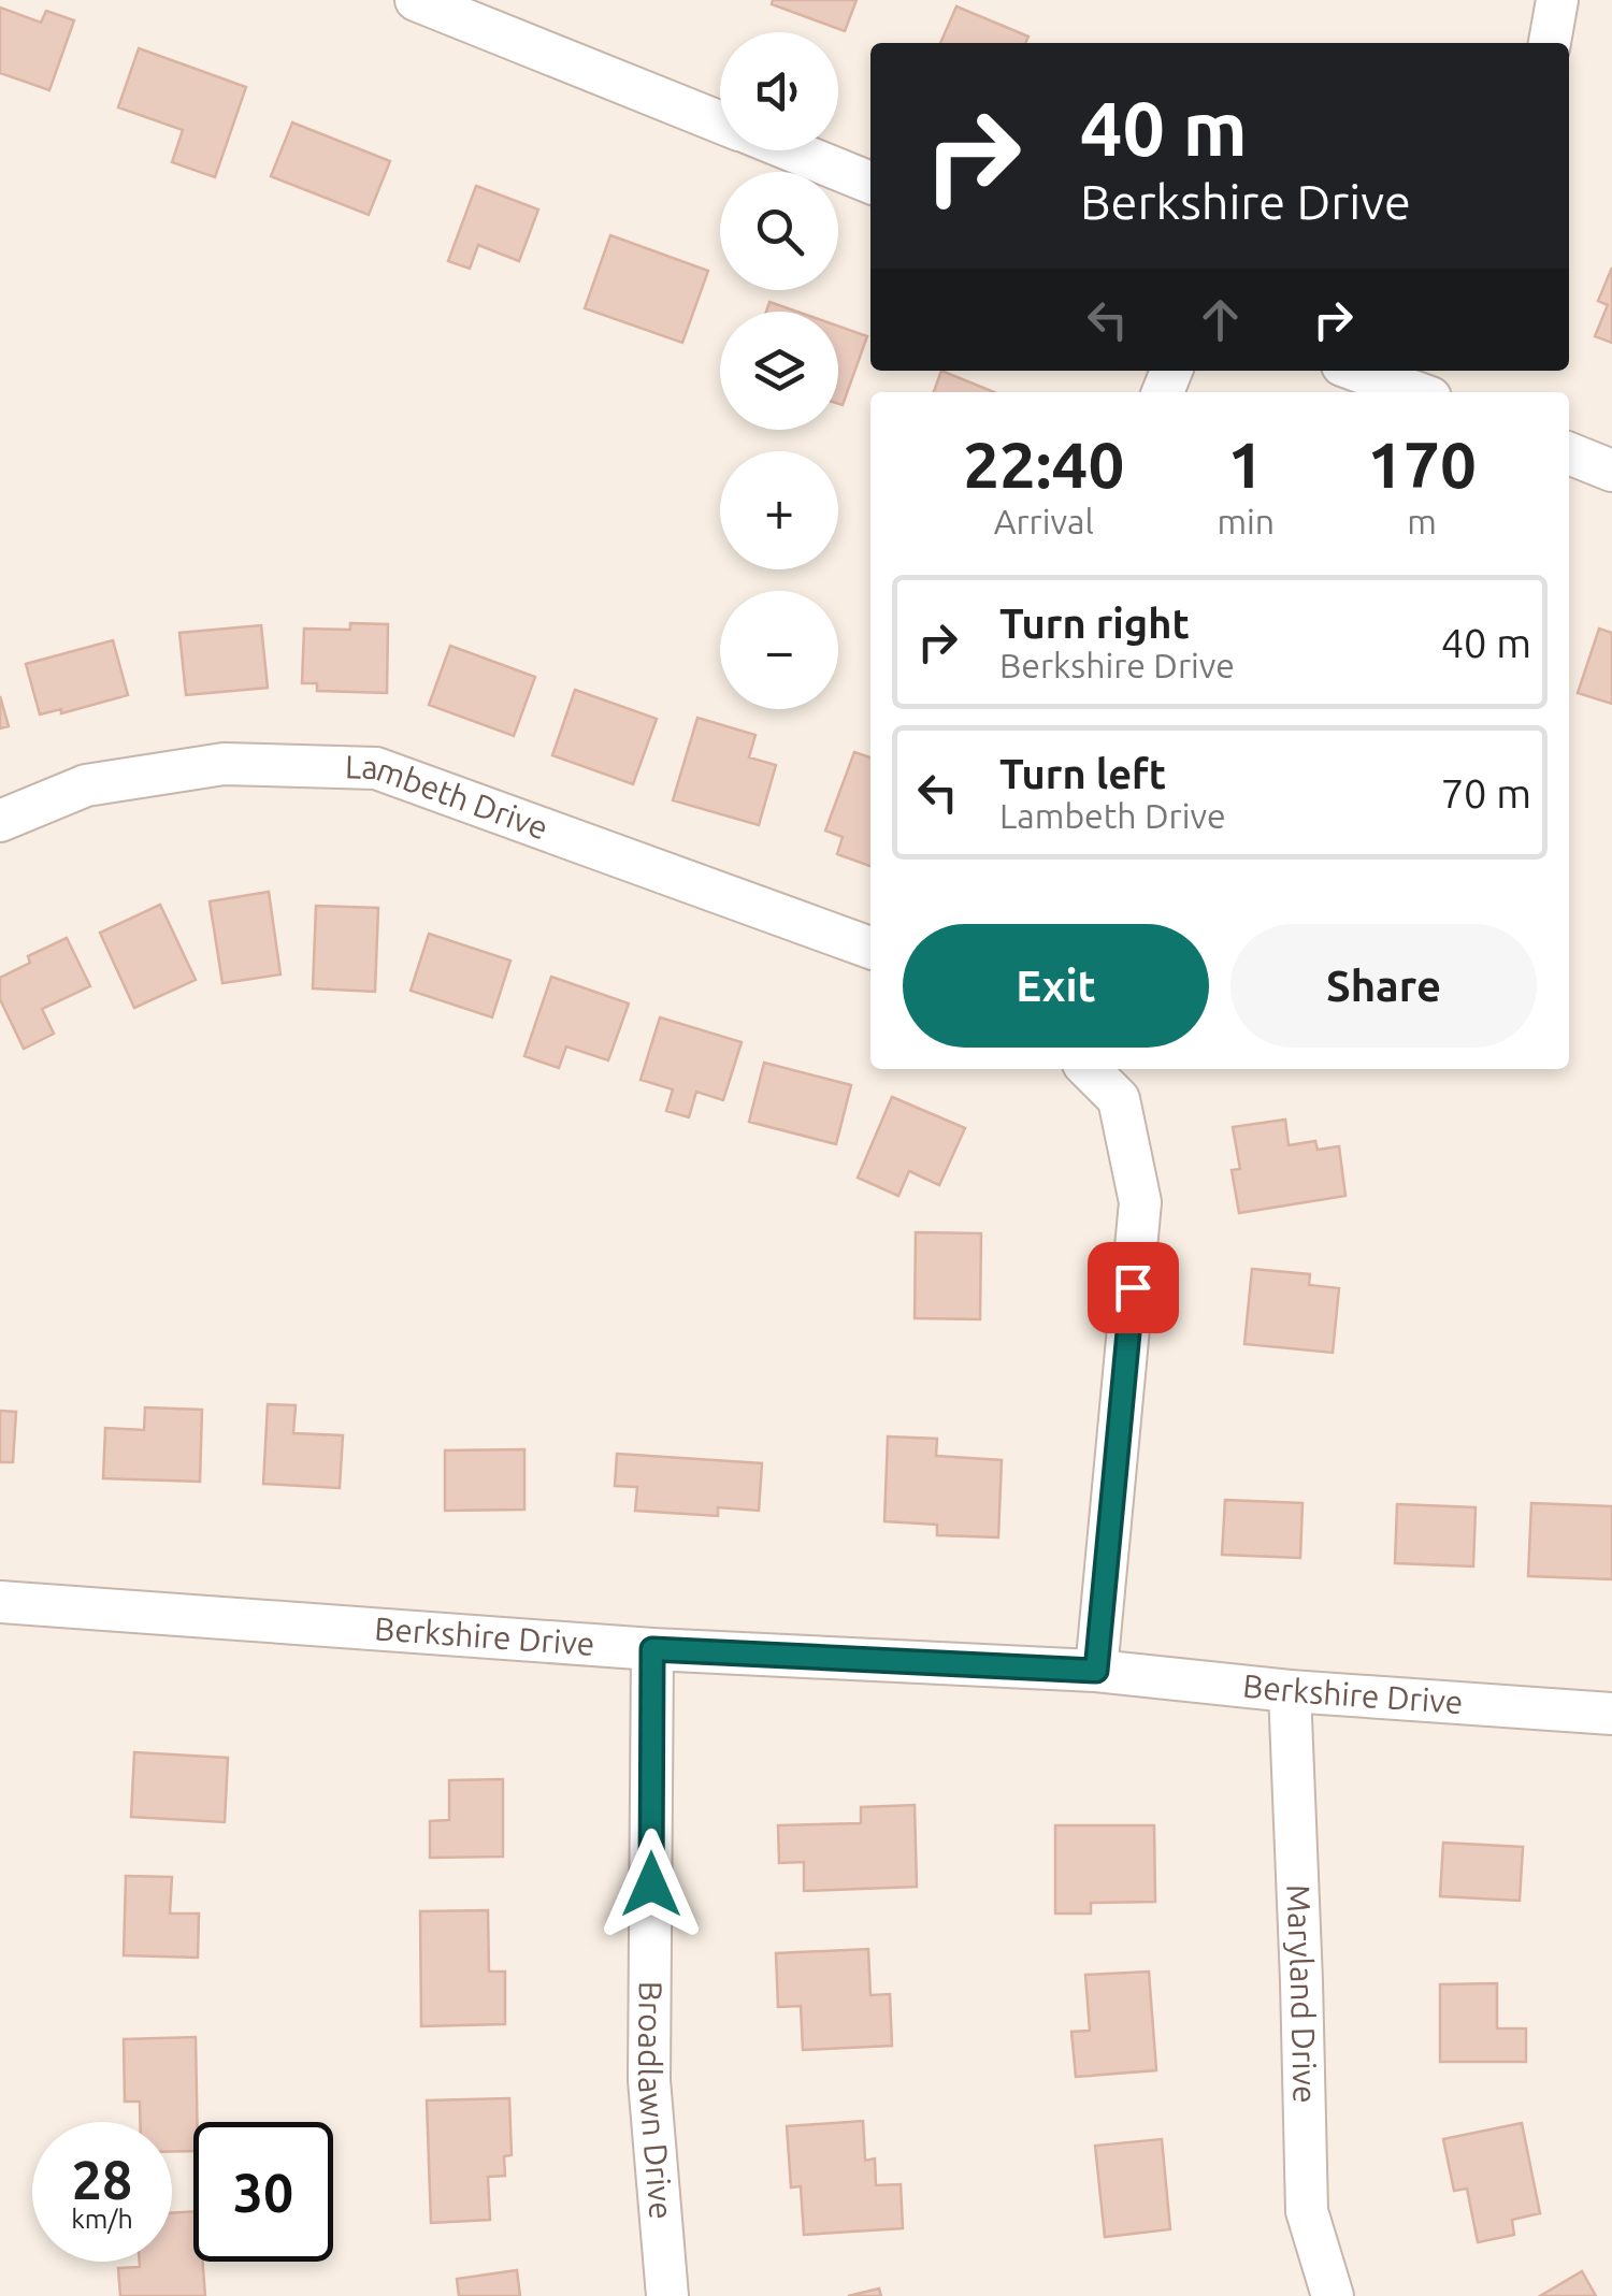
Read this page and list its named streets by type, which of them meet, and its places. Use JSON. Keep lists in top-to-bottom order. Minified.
{"streets":{"street":["Lambeth Drive","Berkshire Drive","Maryland Drive","Broadlawn Drive"]},"crossings":[["Berkshire Drive","Maryland Drive"],["Berkshire Drive","Broadlawn Drive"]],"page":{"map_buttons":["+","−"],"turn":["40 m","Berkshire Drive"],"eta":["22:40","Arrival","1","min","170","m"],"list":[{"name":"Turn right","note":"Berkshire Drive","value":"40 m"},{"name":"Turn left","note":"Lambeth Drive","value":"70 m"}],"buttons":["Exit","Share"],"speed":"28 km/h","limit":"30"}}
